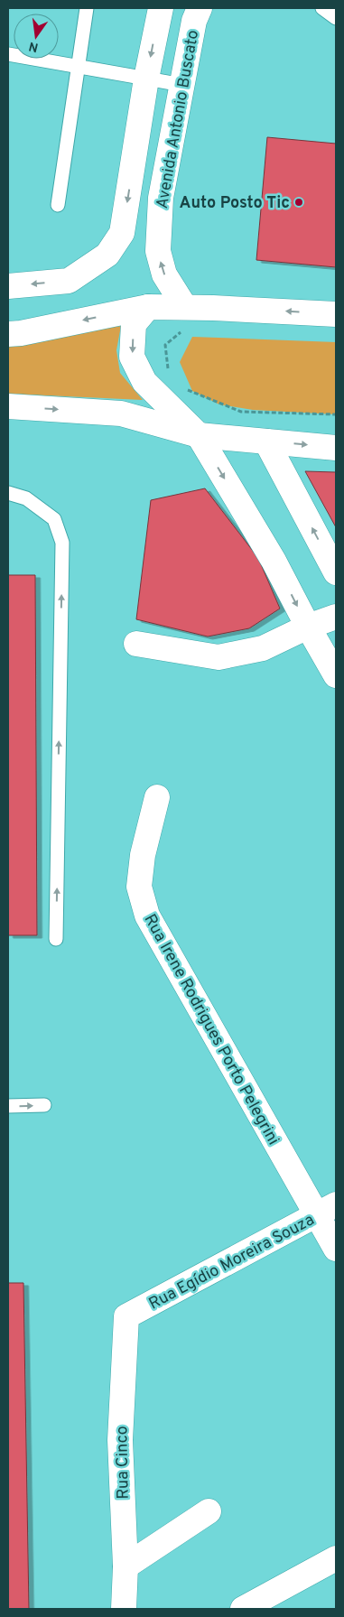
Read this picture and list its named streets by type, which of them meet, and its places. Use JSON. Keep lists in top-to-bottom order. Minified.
{"streets":{"street":["Avenida Antonio Buscato","Rua Irene Rodrigues Porto Pelegrini","Rua Egídio Moreira Souza","Rua Cinco"]},"crossings":[["Rua Irene Rodrigues Porto Pelegrini","Rua Egídio Moreira Souza"],["Rua Egídio Moreira Souza","Rua Cinco"]],"one_way":["Avenida Antonio Buscato"],"places":["Auto Posto Tic"],"north":"bottom"}
